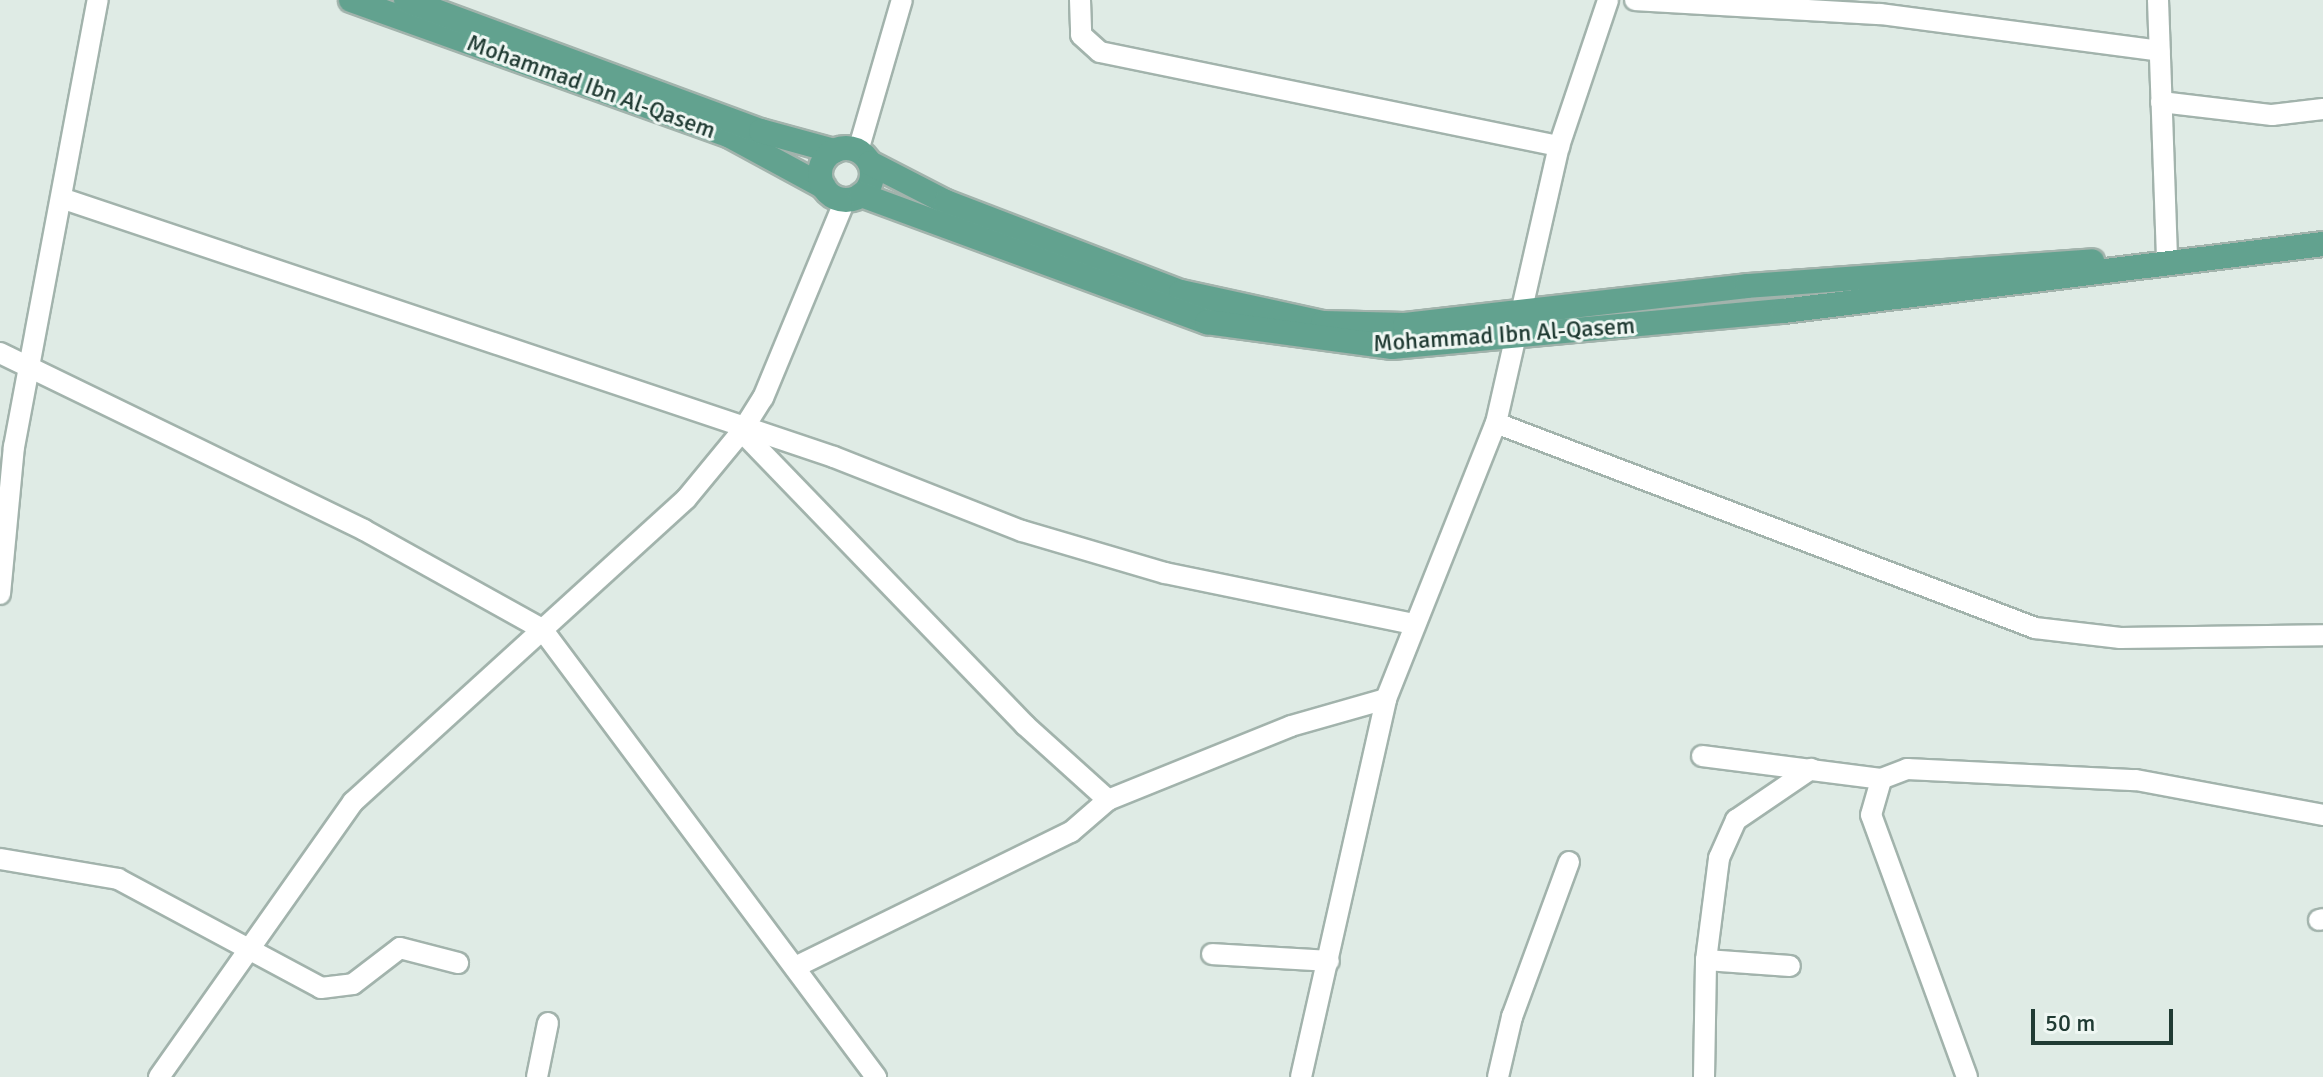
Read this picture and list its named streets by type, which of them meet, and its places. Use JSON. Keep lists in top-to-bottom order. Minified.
{"streets":{"main road":["Mohammad Ibn Al-Qasem"]},"scale_bar":"50 m"}
